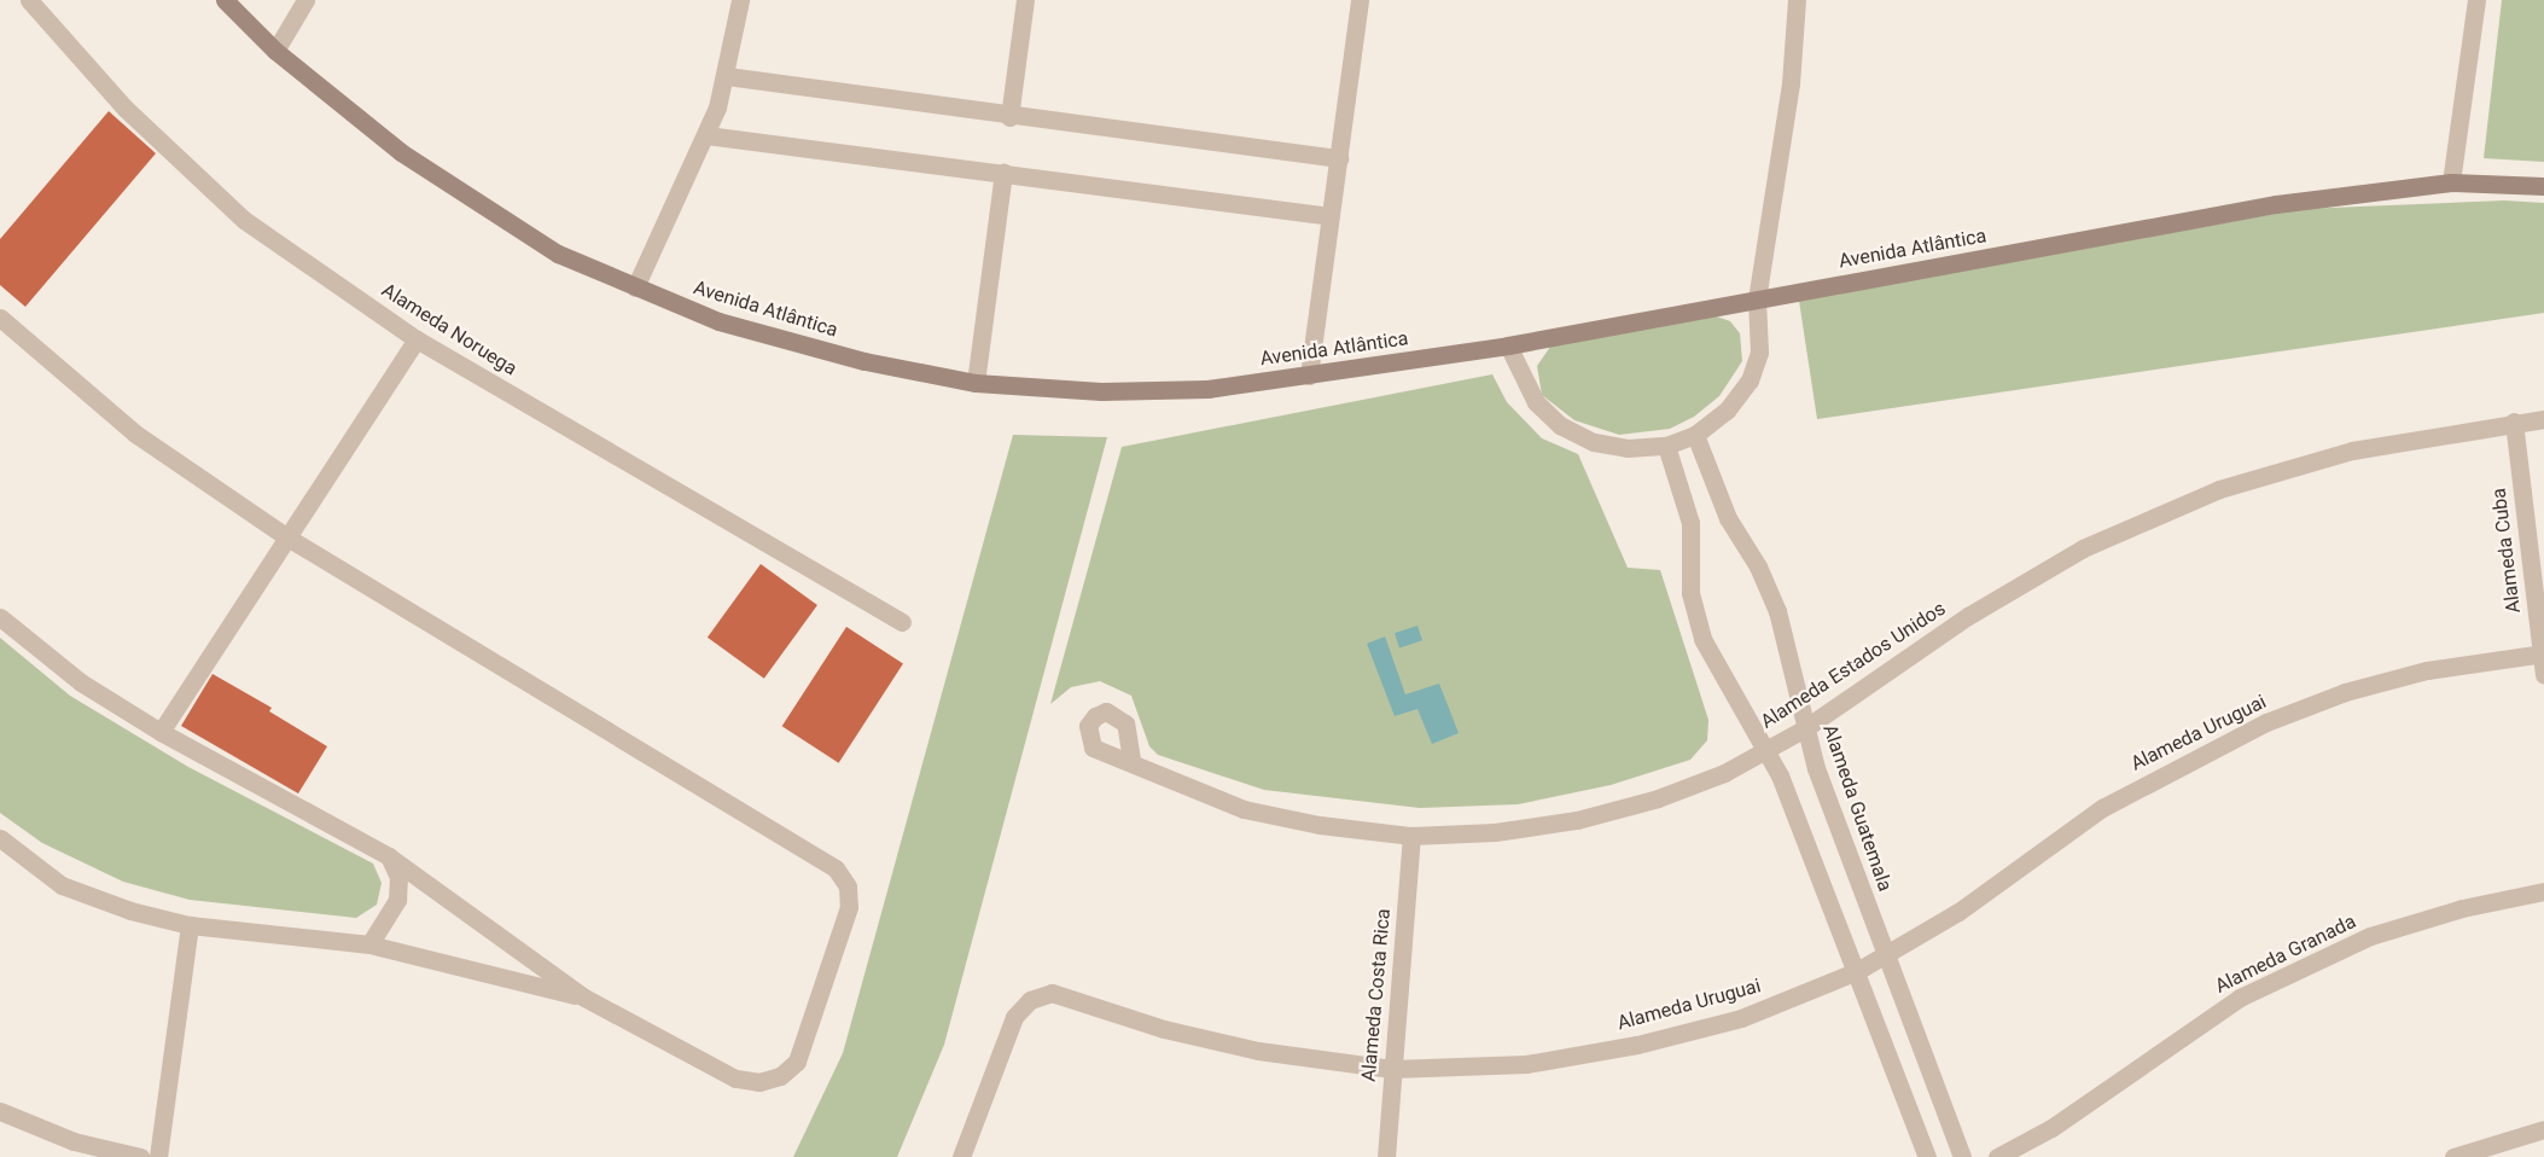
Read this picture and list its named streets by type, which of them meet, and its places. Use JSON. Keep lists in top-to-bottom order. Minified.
{"streets":{"street":["Avenida Atlântica","Alameda Noruega","Alameda Cuba","Alameda Estados Unidos","Alameda Uruguai","Alameda Guatemala","Alameda Granada","Alameda Costa Rica"]},"crossings":[["Alameda Cuba","Alameda Estados Unidos"],["Alameda Cuba","Alameda Uruguai"],["Alameda Estados Unidos","Alameda Guatemala"],["Alameda Estados Unidos","Alameda Costa Rica"],["Alameda Uruguai","Alameda Guatemala"],["Alameda Uruguai","Alameda Costa Rica"]]}
